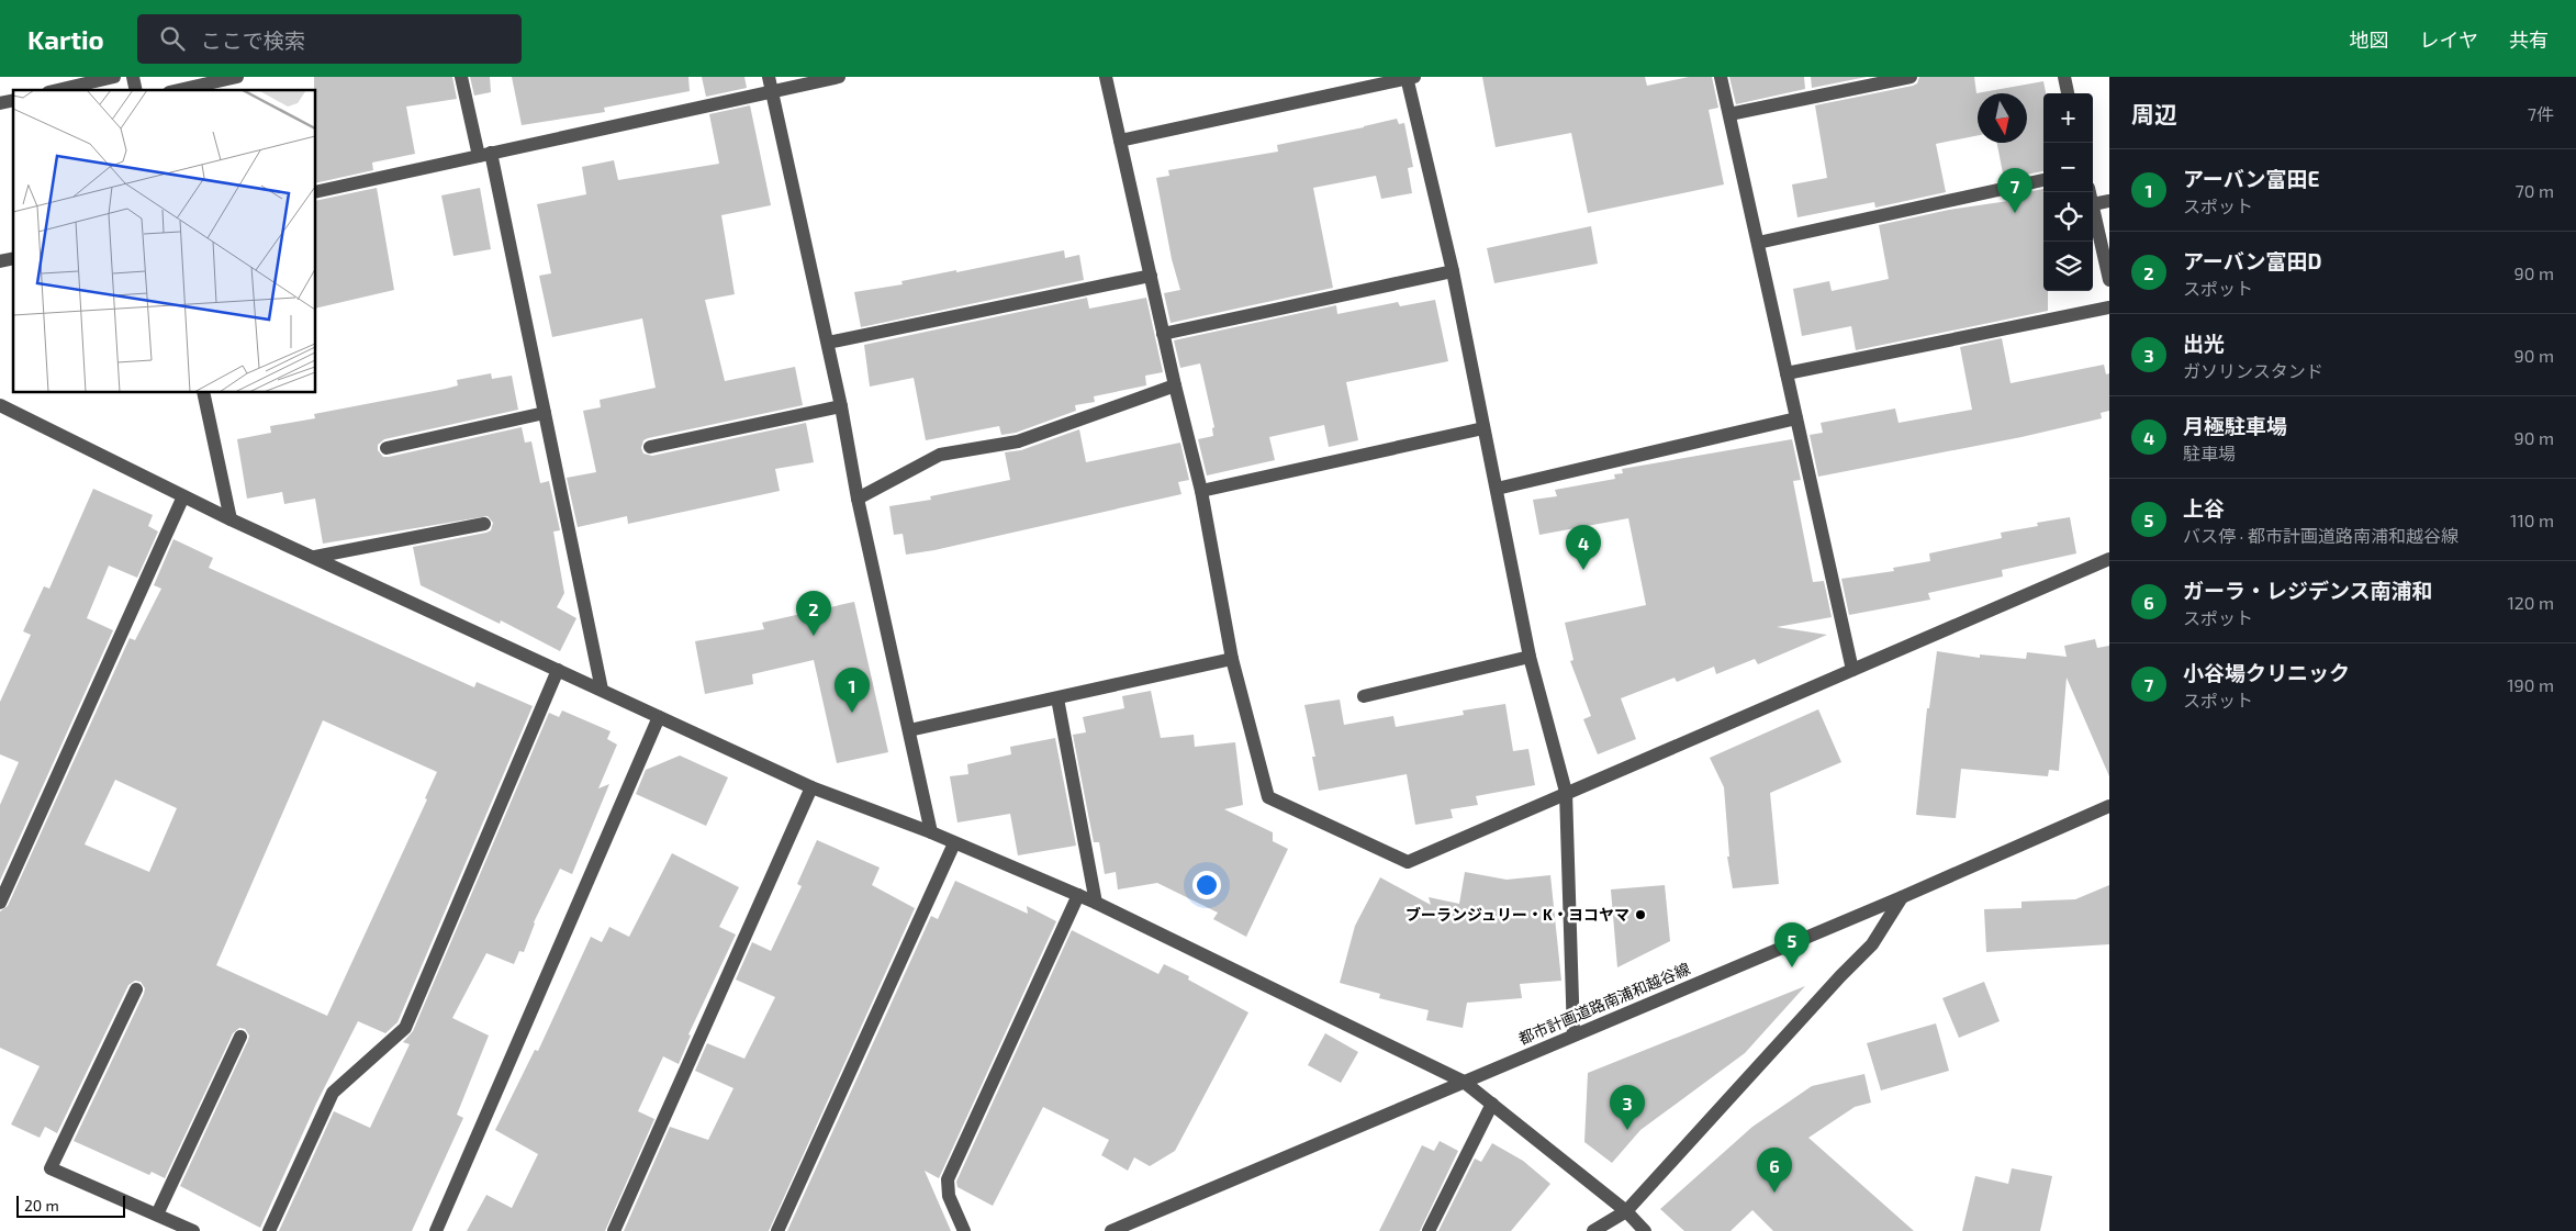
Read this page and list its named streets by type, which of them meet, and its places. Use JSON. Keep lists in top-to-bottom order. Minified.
{"streets":{"street":["都市計画道路南浦和越谷線"]},"places":["ブーランジュリー・K・ヨコヤマ"],"scale_bar":"20 m","north":"bottom","page":{"header":"Kartio","search":"ここで検索","nav":["地図","レイヤ","共有"],"heading":["周辺","7件"],"map_buttons":["+","−"],"list":[{"mark":"1","name":"アーバン富田E","note":"スポット","value":"70 m"},{"mark":"2","name":"アーバン富田D","note":"スポット","value":"90 m"},{"mark":"3","name":"出光","note":"ガソリンスタンド","value":"90 m"},{"mark":"4","name":"月極駐車場","note":"駐車場","value":"90 m"},{"mark":"5","name":"上谷","note":"バス停 · 都市計画道路南浦和越谷線","value":"110 m"},{"mark":"6","name":"ガーラ・レジデンス南浦和","note":"スポット","value":"120 m"},{"mark":"7","name":"小谷場クリニック","note":"スポット","value":"190 m"}],"pins":["7","4","2","1","5","3","6"],"scale":"20 m"}}
